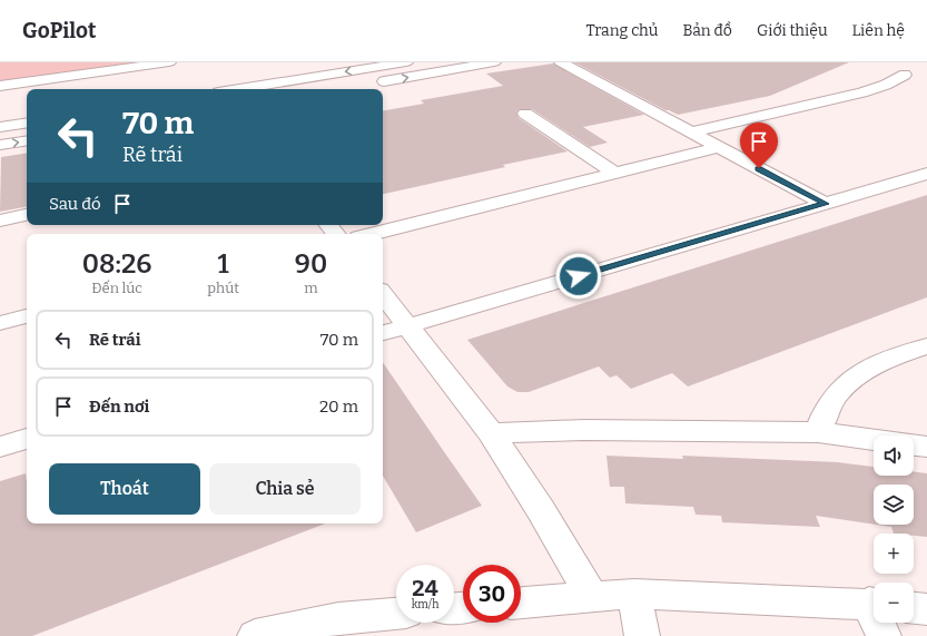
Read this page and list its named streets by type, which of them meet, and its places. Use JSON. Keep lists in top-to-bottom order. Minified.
{"page":{"header":"GoPilot","nav":["Trang chủ","Bản đồ","Giới thiệu","Liên hệ"],"turn":["70 m","Rẽ trái"],"then":"Sau đó","eta":["08:26","Đến lúc","1","phút","90","m"],"list":[{"name":"Rẽ trái","value":"70 m"},{"name":"Đến nơi","value":"20 m"}],"map_buttons":["+","−"],"buttons":["Thoát","Chia sẻ"],"speed":"24 km/h","limit":"30"}}
